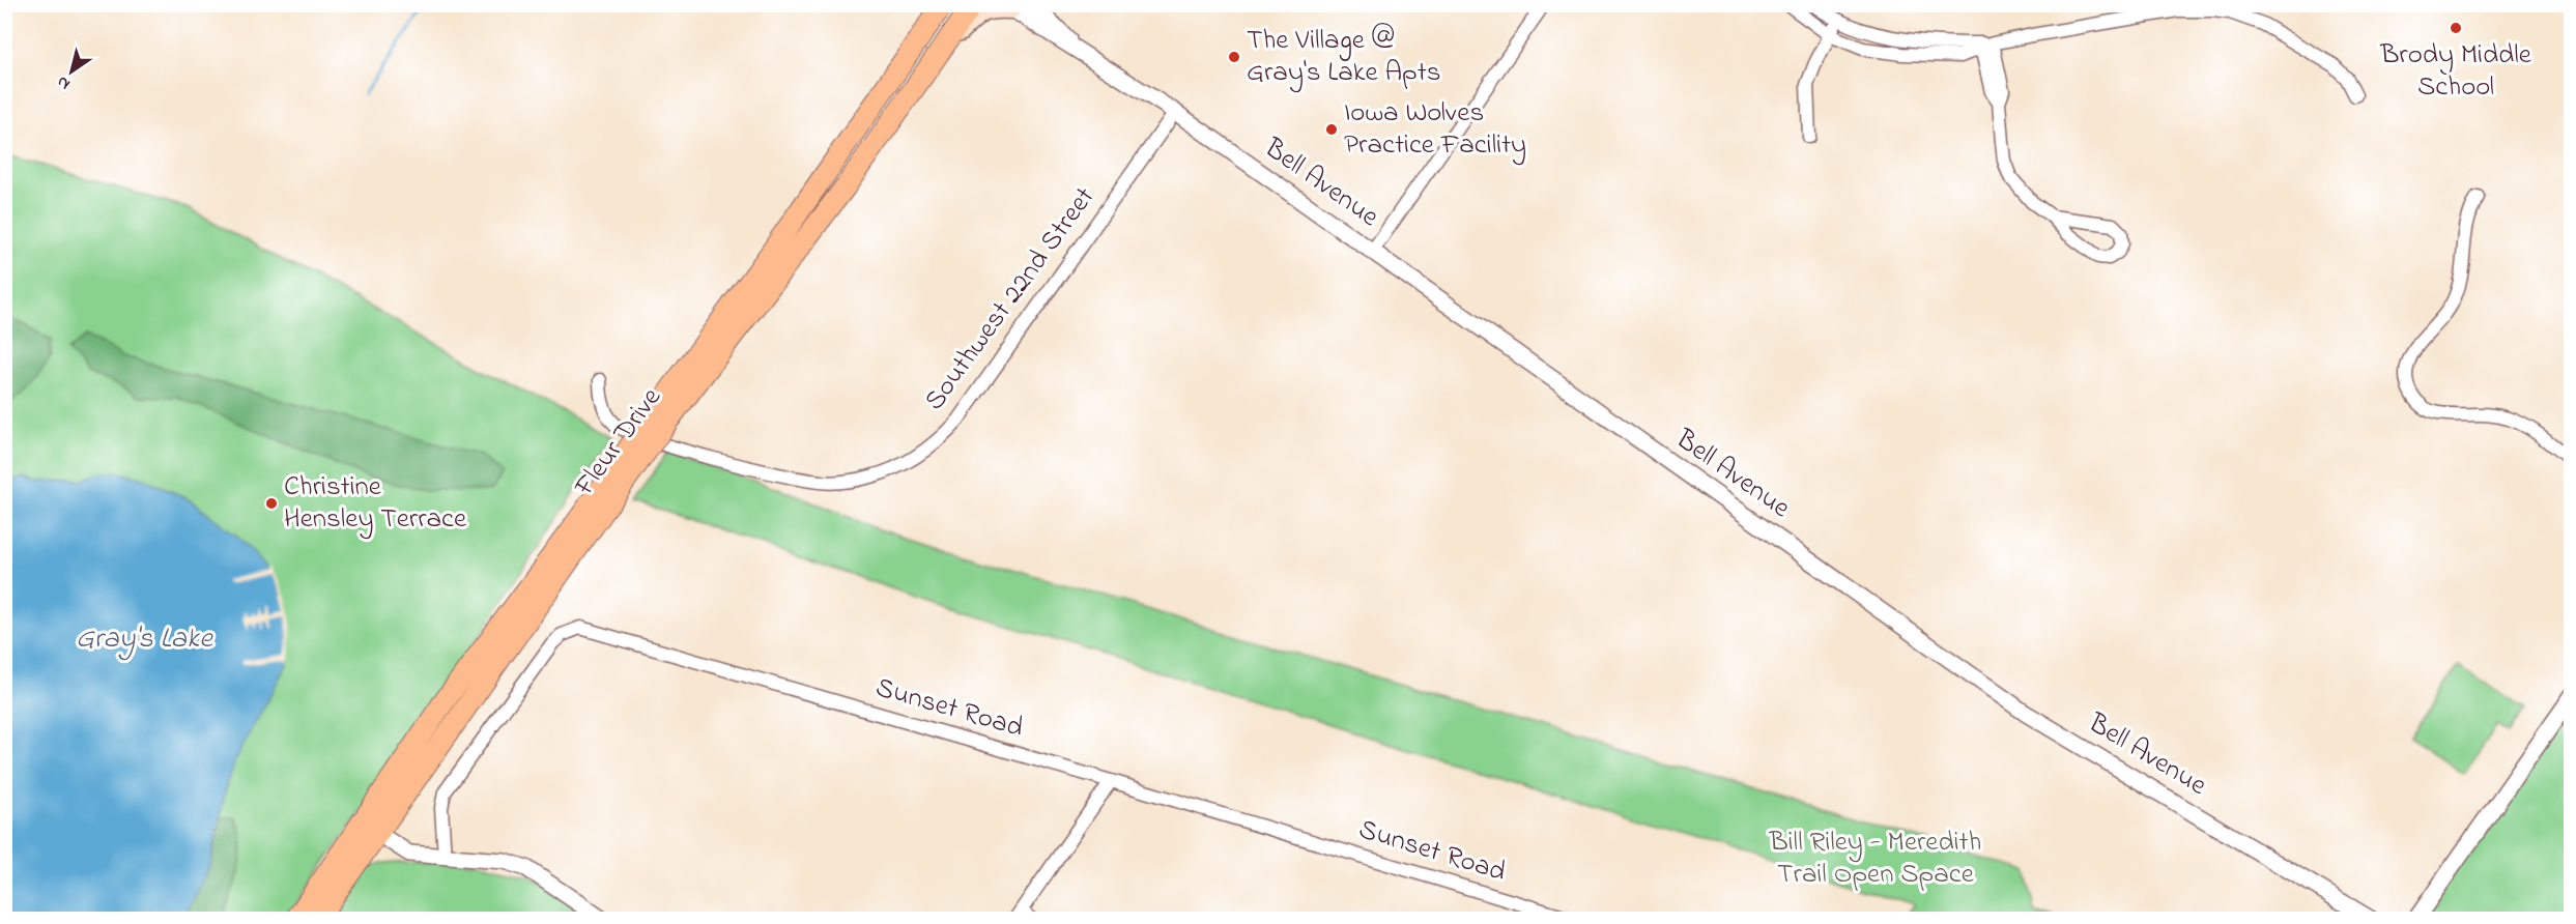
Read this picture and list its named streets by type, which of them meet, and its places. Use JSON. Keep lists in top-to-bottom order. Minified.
{"streets":{"main road":["Fleur Drive"],"street":["Bell Avenue","Southwest 22nd Street","Sunset Road"]},"crossings":[["Bell Avenue","Southwest 22nd Street"]],"water":["Gray's Lake"],"parks":["Bill Riley - Meredith Trail Open Space"],"places":["Brody Middle School","The Village @ Gray's Lake Apts","Iowa Wolves Practice Facility","Christine Hensley Terrace"],"north":"bottom left"}
